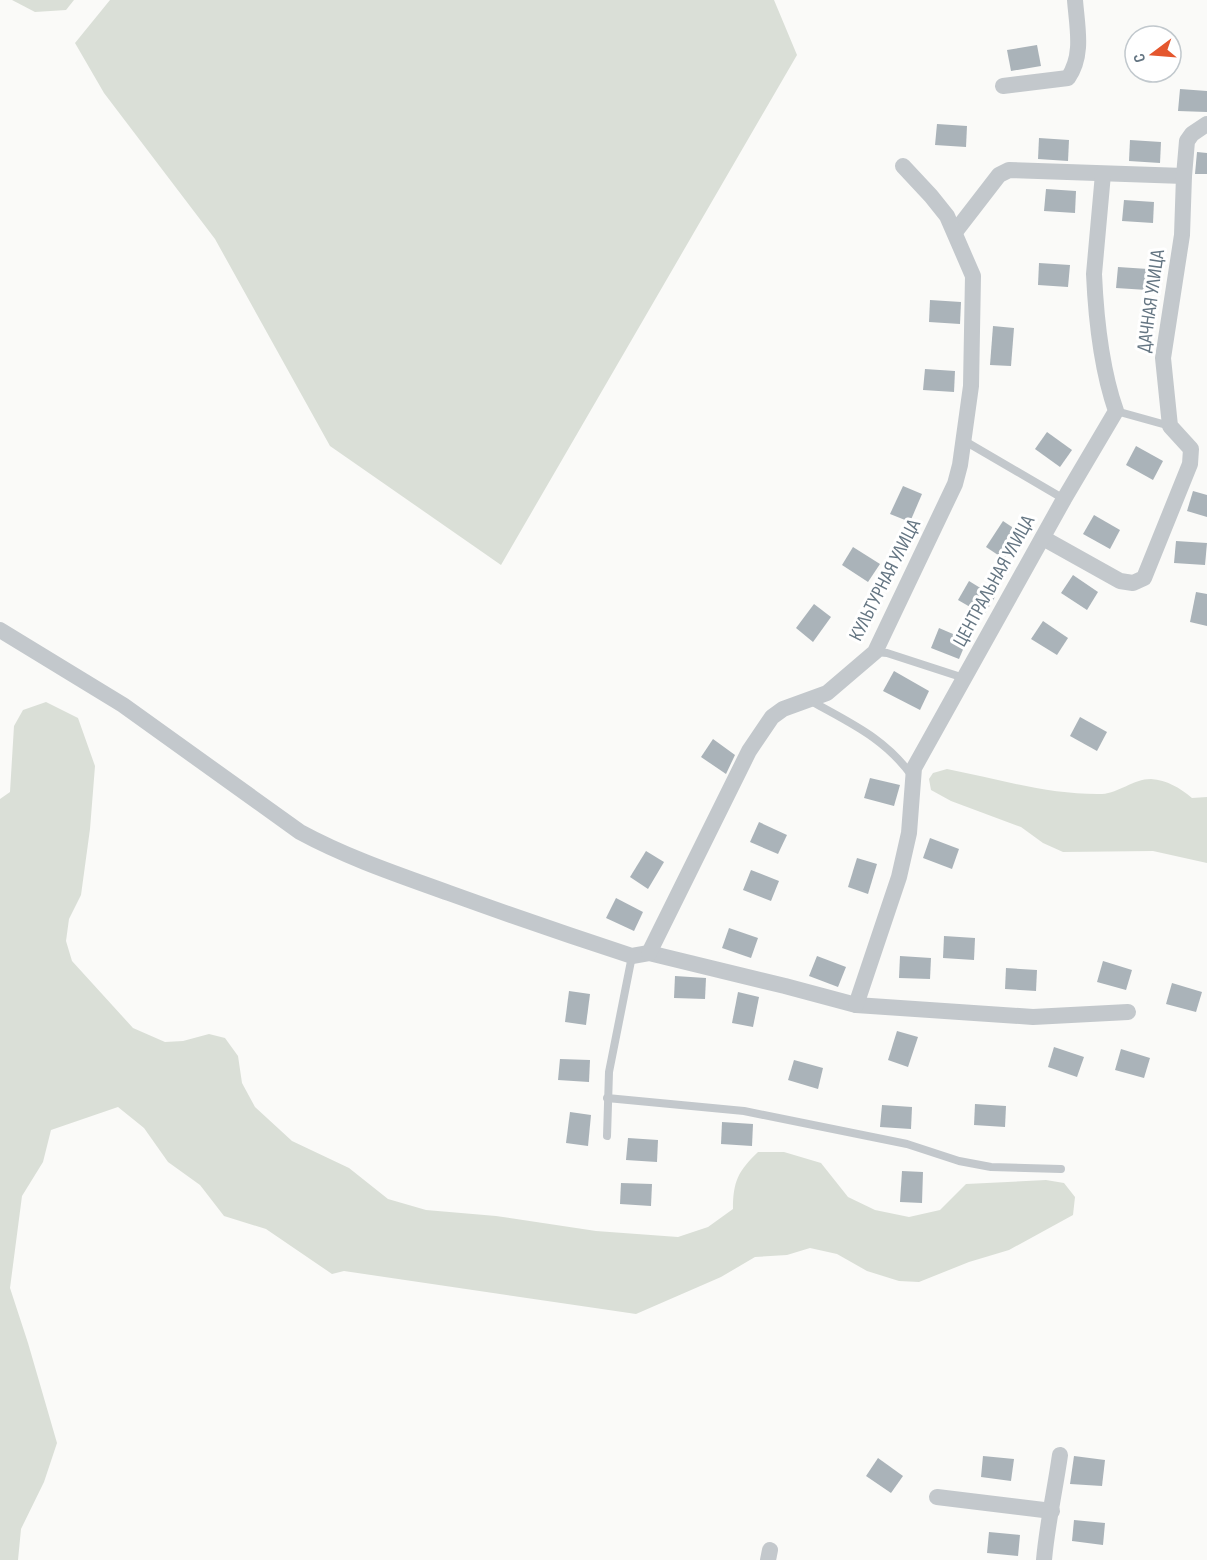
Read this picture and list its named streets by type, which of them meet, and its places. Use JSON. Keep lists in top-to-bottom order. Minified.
{"streets":{"street":["ДАЧНАЯ УЛИЦА","КУЛЬТУРНАЯ УЛИЦА","ЦЕНТРАЛЬНАЯ УЛИЦА"]},"north":"left"}
